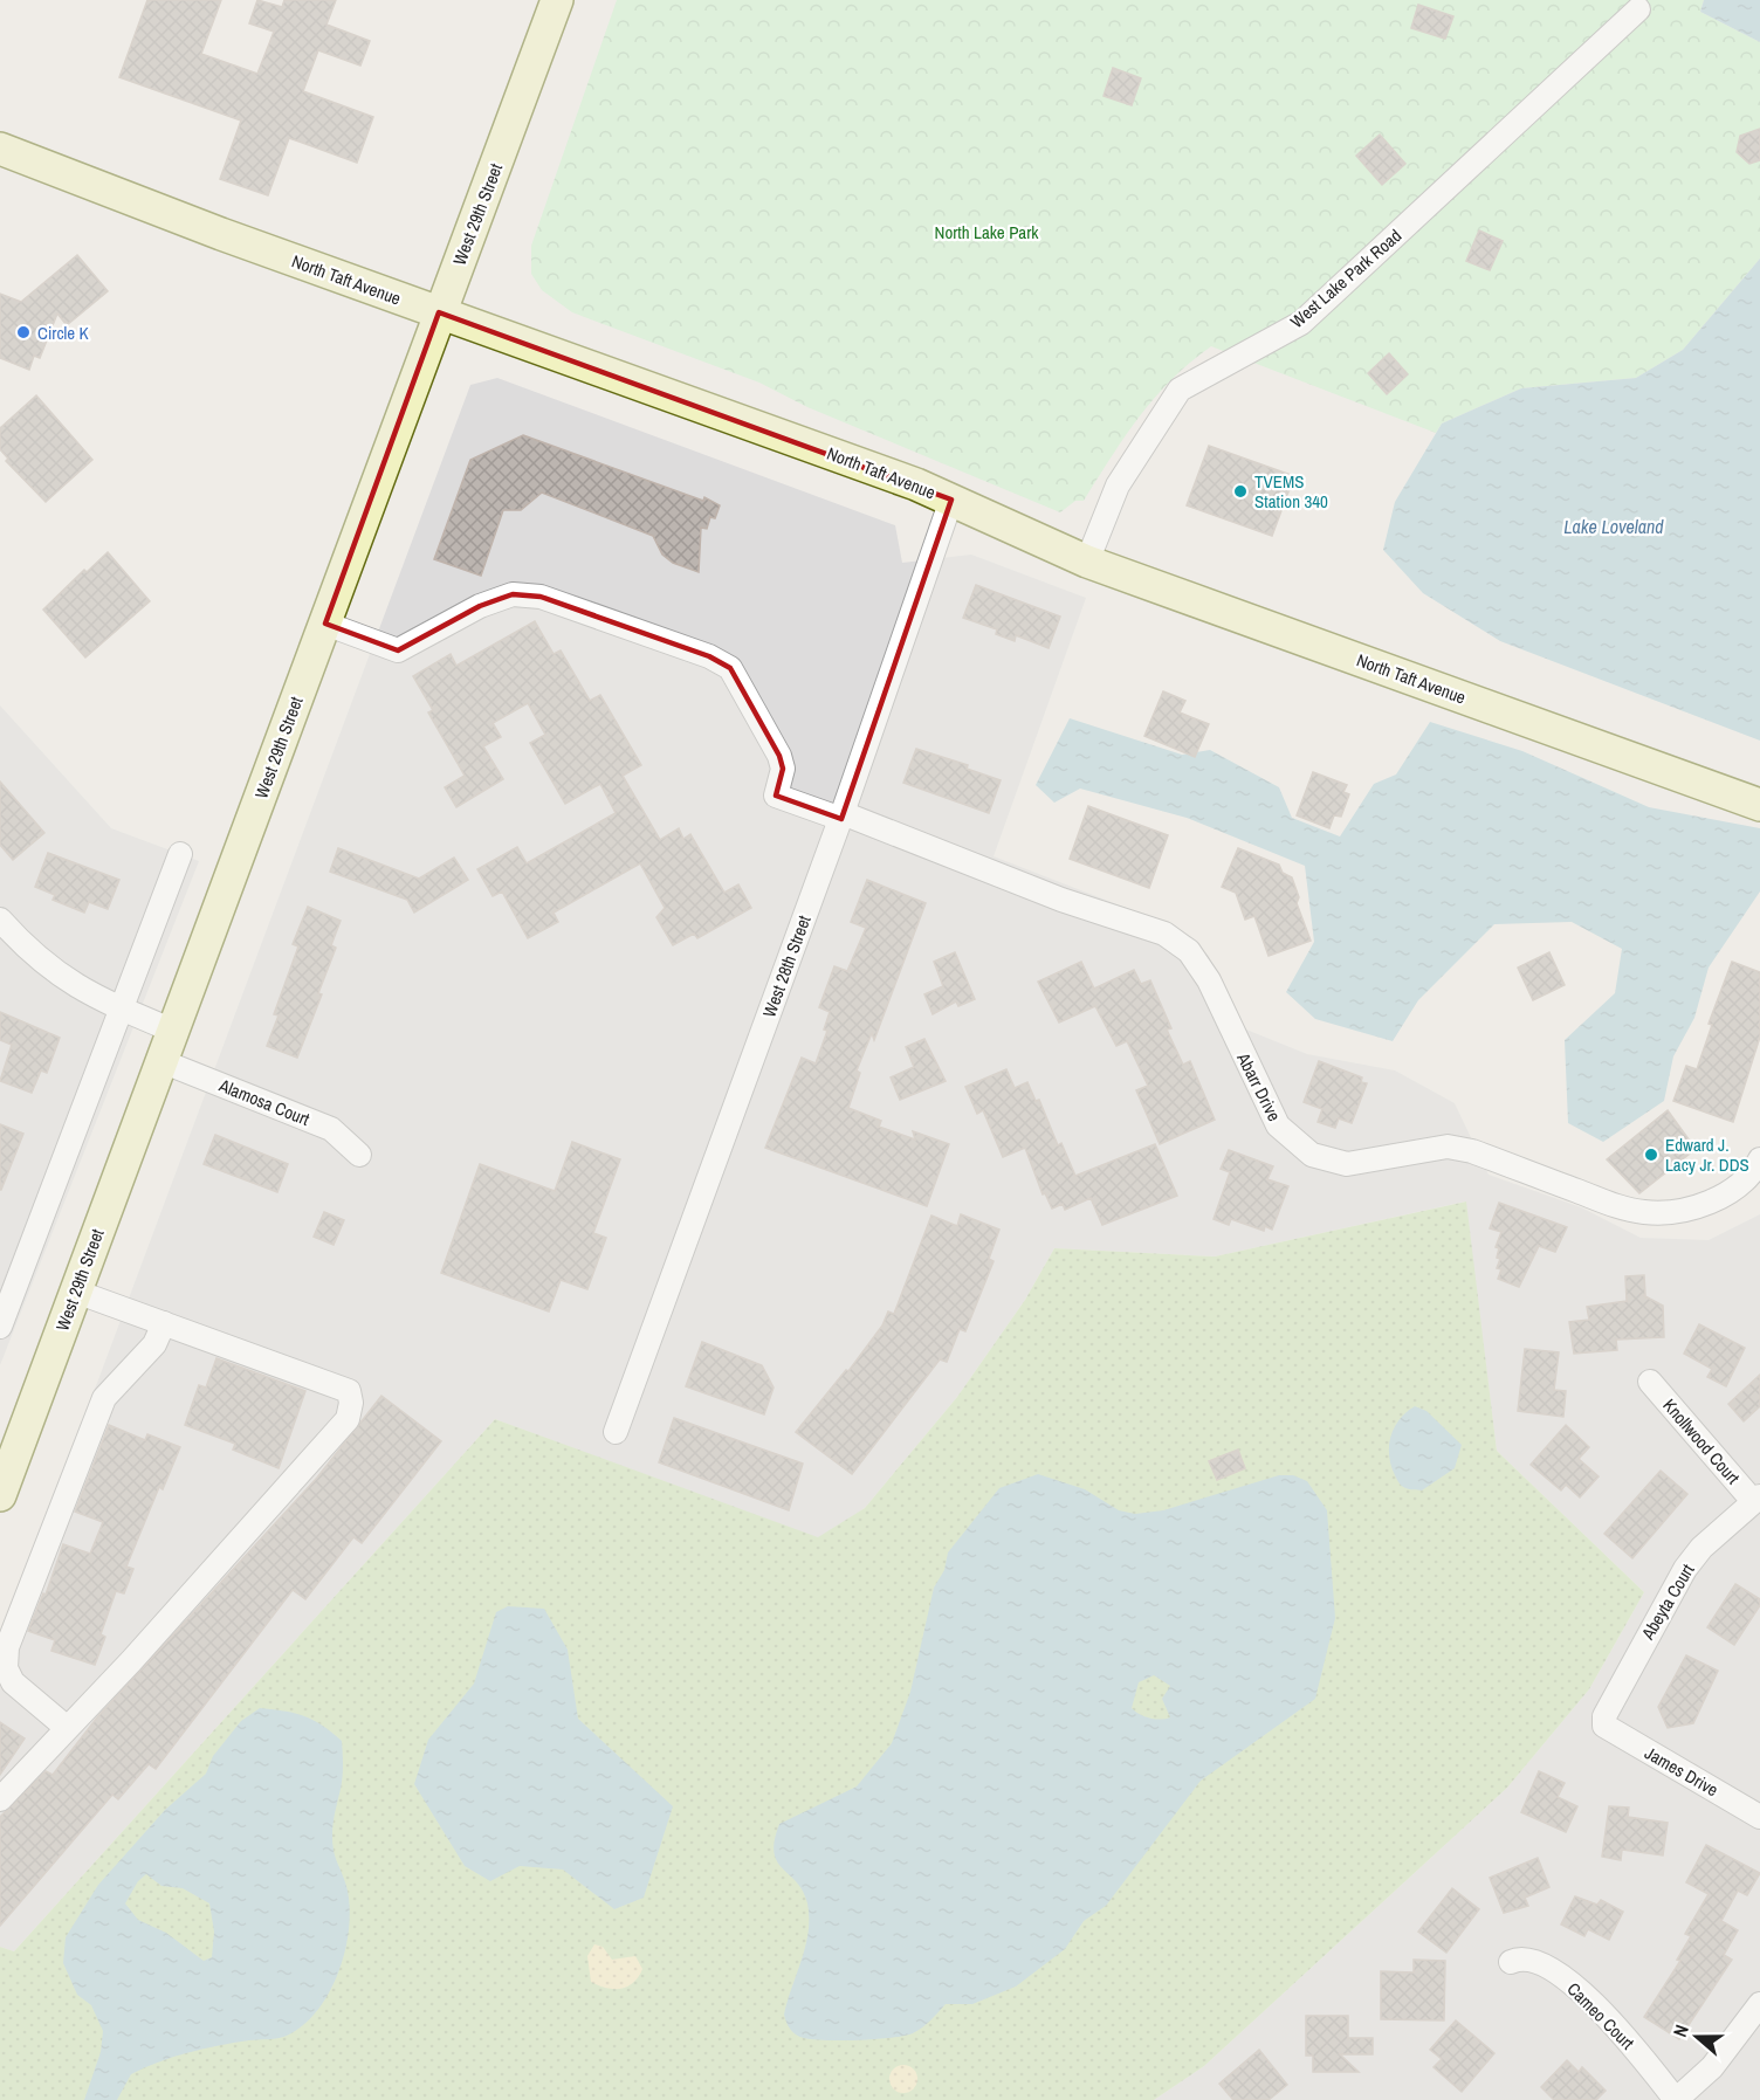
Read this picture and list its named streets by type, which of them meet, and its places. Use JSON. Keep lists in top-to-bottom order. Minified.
{"streets":{"main road":["West 29th Street","North Taft Avenue"],"street":["West Lake Park Road","West 28th Street","Abarr Drive","Alamosa Court","Knollwood Court","Abeyta Court","James Drive","Cameo Court"]},"crossings":[["West 29th Street","North Taft Avenue"],["West 29th Street","Abarr Drive"],["West 29th Street","Alamosa Court"],["West Lake Park Road","North Taft Avenue"],["North Taft Avenue","West 28th Street"],["West 28th Street","Abarr Drive"],["Knollwood Court","Abeyta Court"],["Abeyta Court","James Drive"]],"water":["Lake Loveland"],"parks":["North Lake Park"],"places":["Circle K","TVEMS Station 340","Edward J. Lacy Jr. DDS"],"north":"left"}
